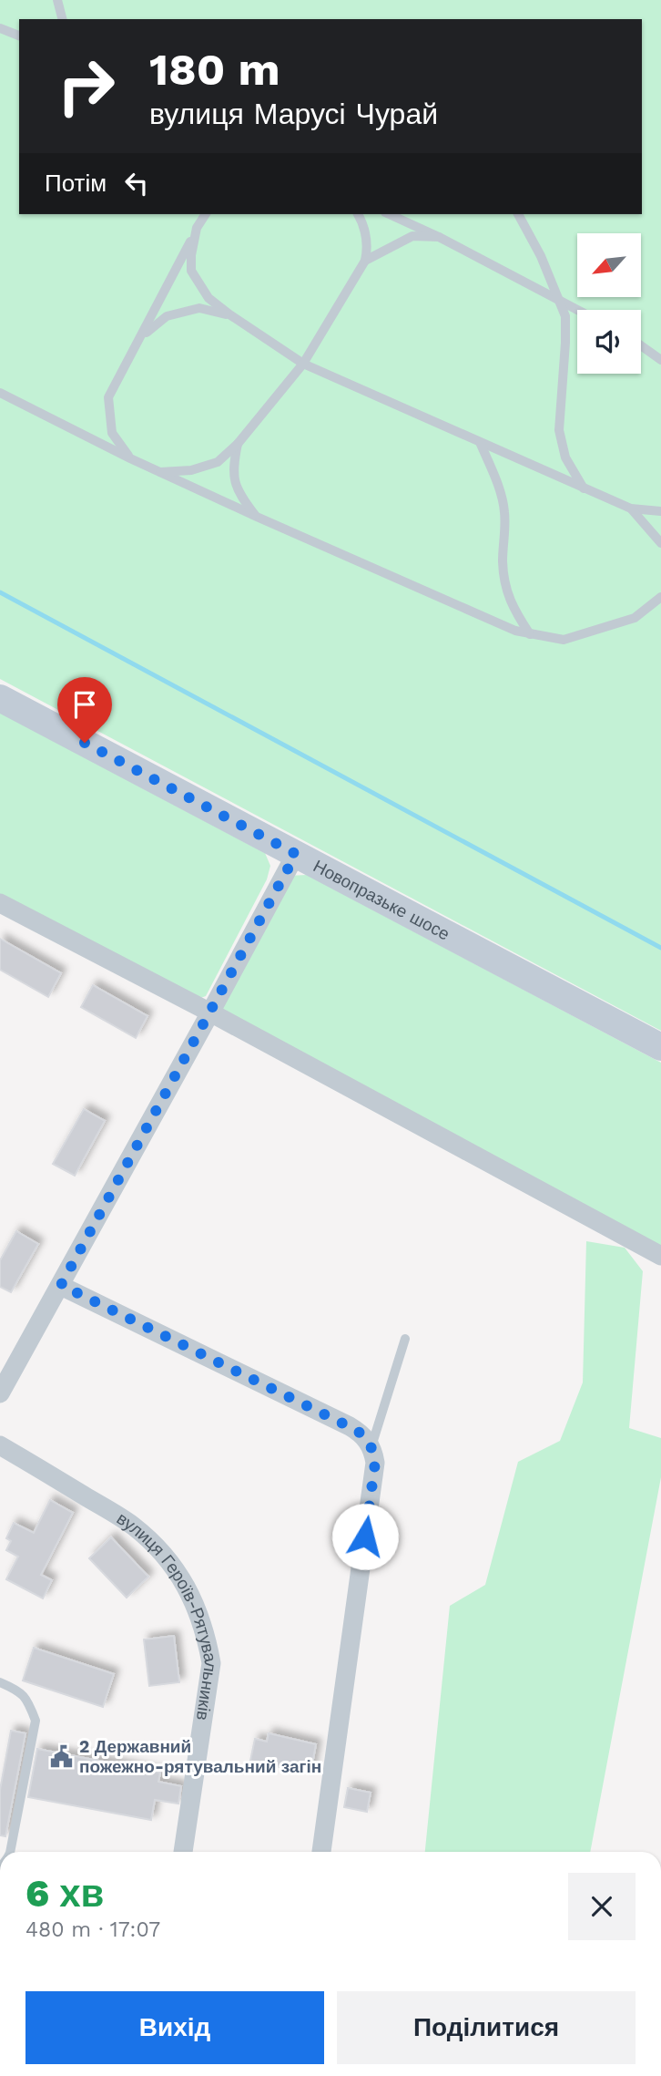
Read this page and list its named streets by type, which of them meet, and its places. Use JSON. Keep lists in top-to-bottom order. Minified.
{"streets":{"main road":["Новопразьке шосе"],"street":["вулиця Героїв-Рятувальників"]},"places":{"public building":["2 Державний пожежно-рятувальний загін"]},"north":"bottom left","page":{"turn":["180 m","вулиця Марусі Чурай"],"then":"Потім","heading":["6 хв","480 m · 17:07"],"buttons":["Вихід","Поділитися"]}}
